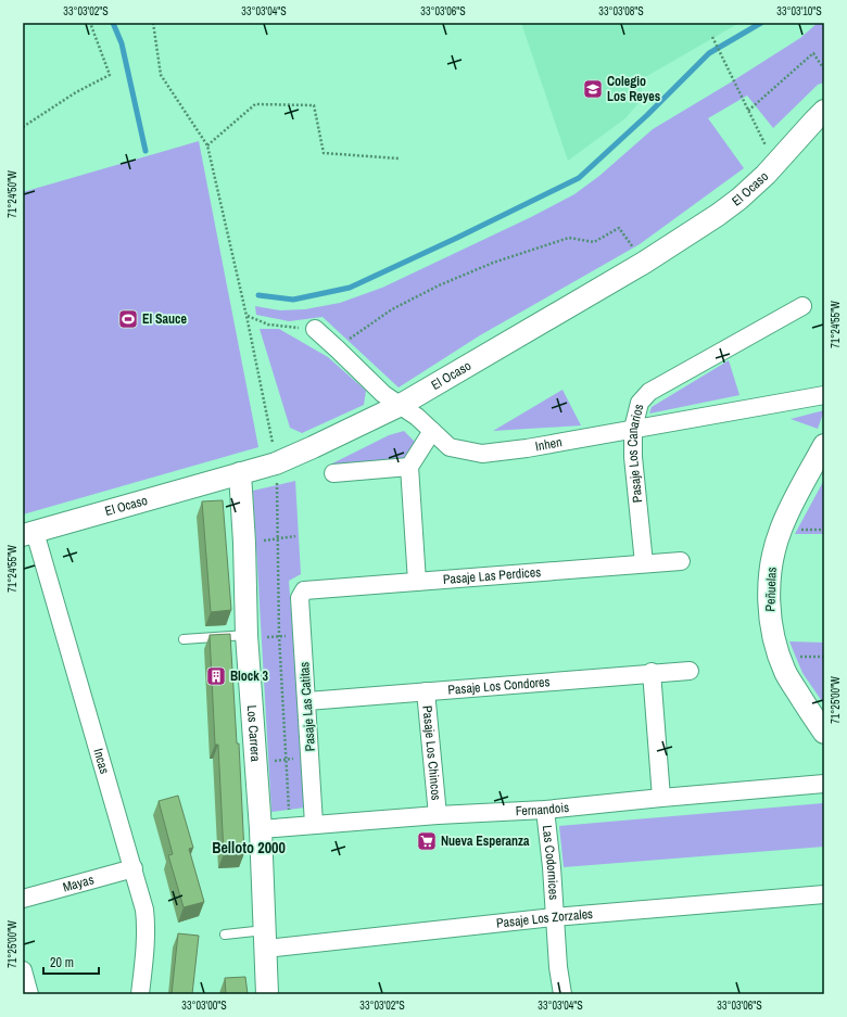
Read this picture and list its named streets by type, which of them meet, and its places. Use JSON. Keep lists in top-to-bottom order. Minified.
{"streets":{"street":["El Ocaso","Inhen","Pasaje Los Canarios","Pasaje Las Perdices","Peñuelas","Pasaje Los Condores","Pasaje Las Catitas","Los Carrera","Pasaje Los Chincos","Incas","Fernandois","Las Codornices","Mayas","Pasaje Los Zorzales"]},"crossings":[["El Ocaso","Inhen"],["El Ocaso","Los Carrera"],["El Ocaso","Incas"],["Inhen","Pasaje Los Canarios"],["Pasaje Los Canarios","Pasaje Las Perdices"],["Pasaje Las Perdices","Pasaje Las Catitas"],["Pasaje Los Condores","Pasaje Las Catitas"],["Pasaje Los Condores","Pasaje Los Chincos"],["Pasaje Las Catitas","Fernandois"],["Los Carrera","Fernandois"],["Los Carrera","Pasaje Los Zorzales"],["Pasaje Los Chincos","Fernandois"],["Incas","Mayas"],["Fernandois","Las Codornices"],["Las Codornices","Pasaje Los Zorzales"]],"districts":["Belloto 2000"],"places":{"school or university":["Colegio Los Reyes"],"sports":["El Sauce"],"building":["Block 3"],"supermarket":["Nueva Esperanza"]},"scale_bar":"20 m","coordinates":["33°03'02\"S","33°03'04\"S","33°03'06\"S","33°03'08\"S","33°03'10\"S","71°24'50\"W","71°24'55\"W","71°25'00\"W","33°03'00\"S"]}
